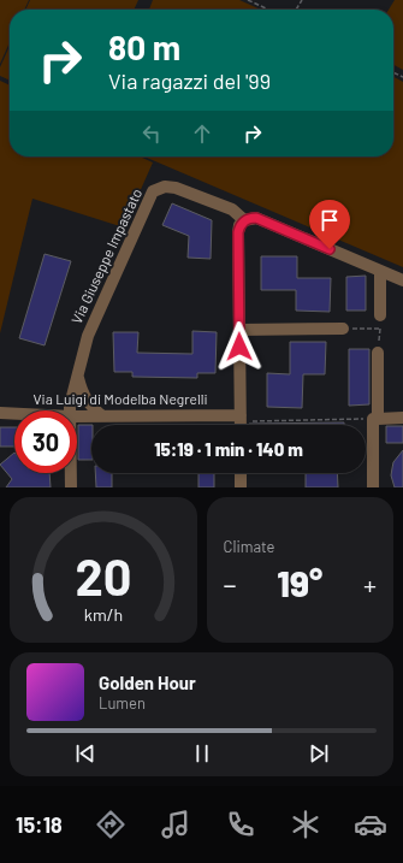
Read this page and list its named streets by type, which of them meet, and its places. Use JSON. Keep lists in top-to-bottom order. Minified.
{"streets":{"street":["Via Giuseppe Impastato","Via Luigi di Modelba Negrelli"]},"page":{"turn":["80 m","Via ragazzi del '99"],"limit":"30","trip":"15:19 · 1 min · 140 m","tile":"Climate","heat":["−","19°","+"],"song":["Golden Hour","Lumen"],"tabs":"15:18","gauge":["20","km/h"]}}
